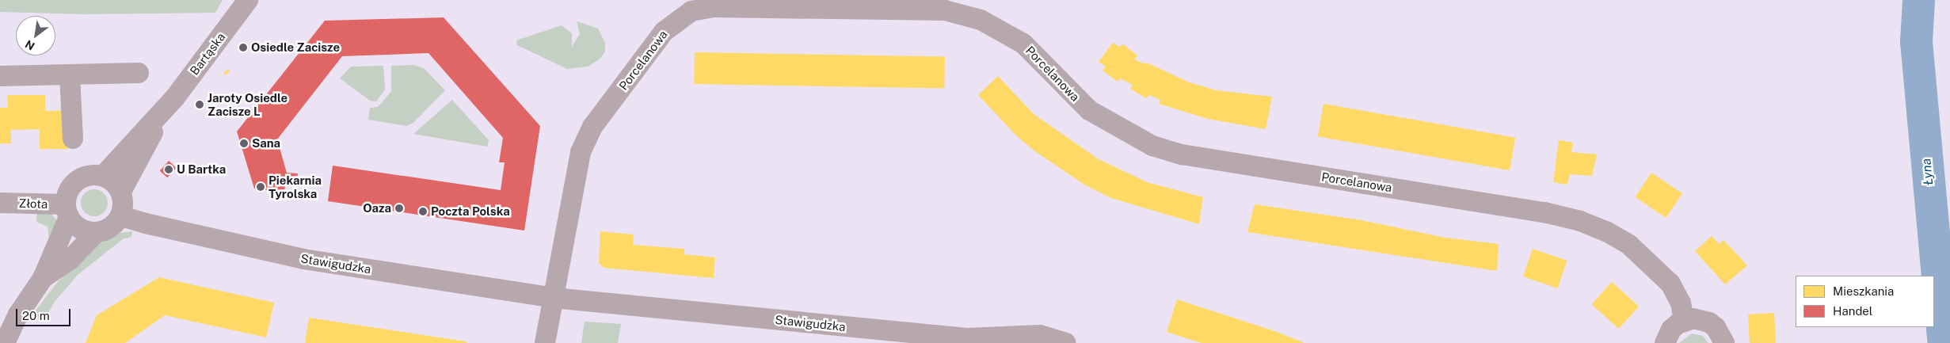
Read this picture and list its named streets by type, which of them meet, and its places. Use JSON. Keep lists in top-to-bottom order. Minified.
{"streets":{"street":["Bartąska","Porcelanowa","Złota","Stawigudzka"]},"crossings":[["Bartąska","Złota"],["Bartąska","Stawigudzka"],["Porcelanowa","Stawigudzka"],["Złota","Stawigudzka"]],"water":["Łyna"],"places":["Osiedle Zacisze","Jaroty Osiedle Zacisze L","Sana","U Bartka","Piekarnia Tyrolska","Oaza","Poczta Polska"],"legend":["Mieszkania","Handel"],"scale_bar":"20 m","north":"bottom left"}
